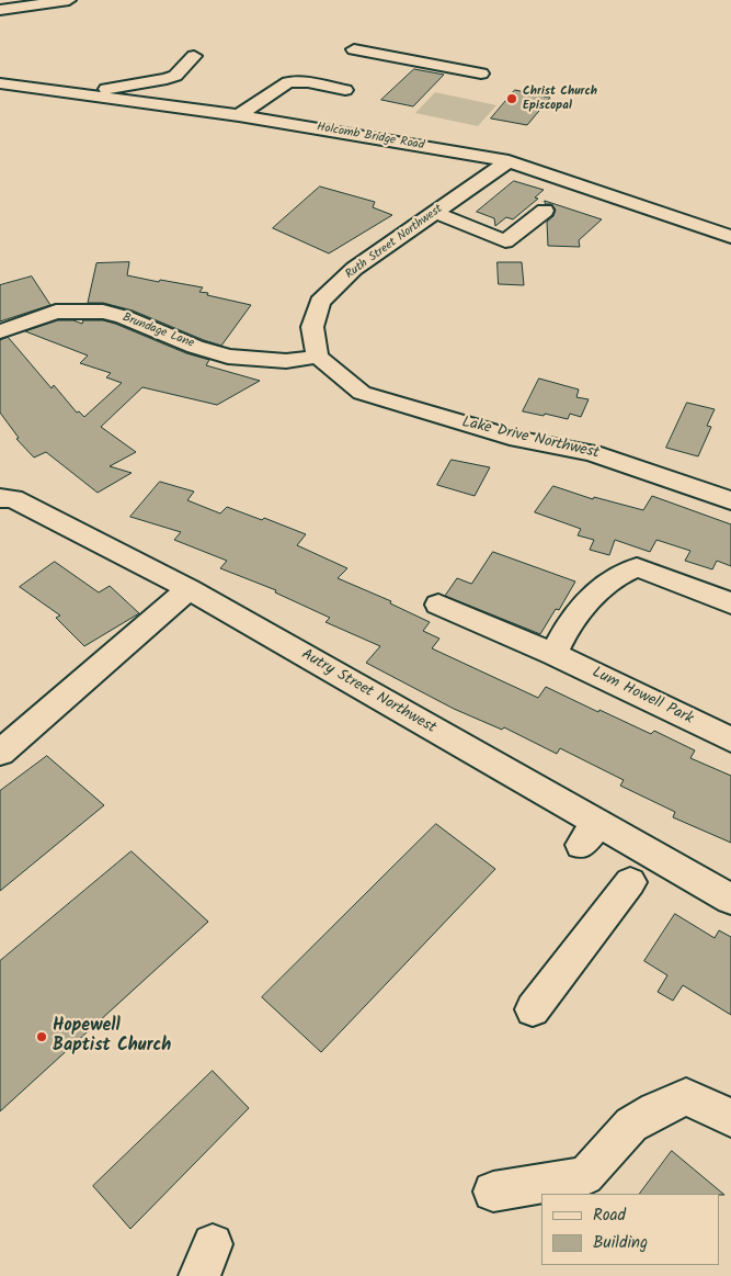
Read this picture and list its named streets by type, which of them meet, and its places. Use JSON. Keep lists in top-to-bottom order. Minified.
{"streets":{"street":["Holcomb Bridge Road","Ruth Street Northwest","Brundage Lane","Lake Drive Northwest","Autry Street Northwest","Lum Howell Park"]},"crossings":[["Holcomb Bridge Road","Ruth Street Northwest"],["Ruth Street Northwest","Brundage Lane"],["Ruth Street Northwest","Lake Drive Northwest"],["Brundage Lane","Lake Drive Northwest"]],"places":["Christ Church Episcopal","Hopewell Baptist Church"],"legend":["Road","Building"]}
